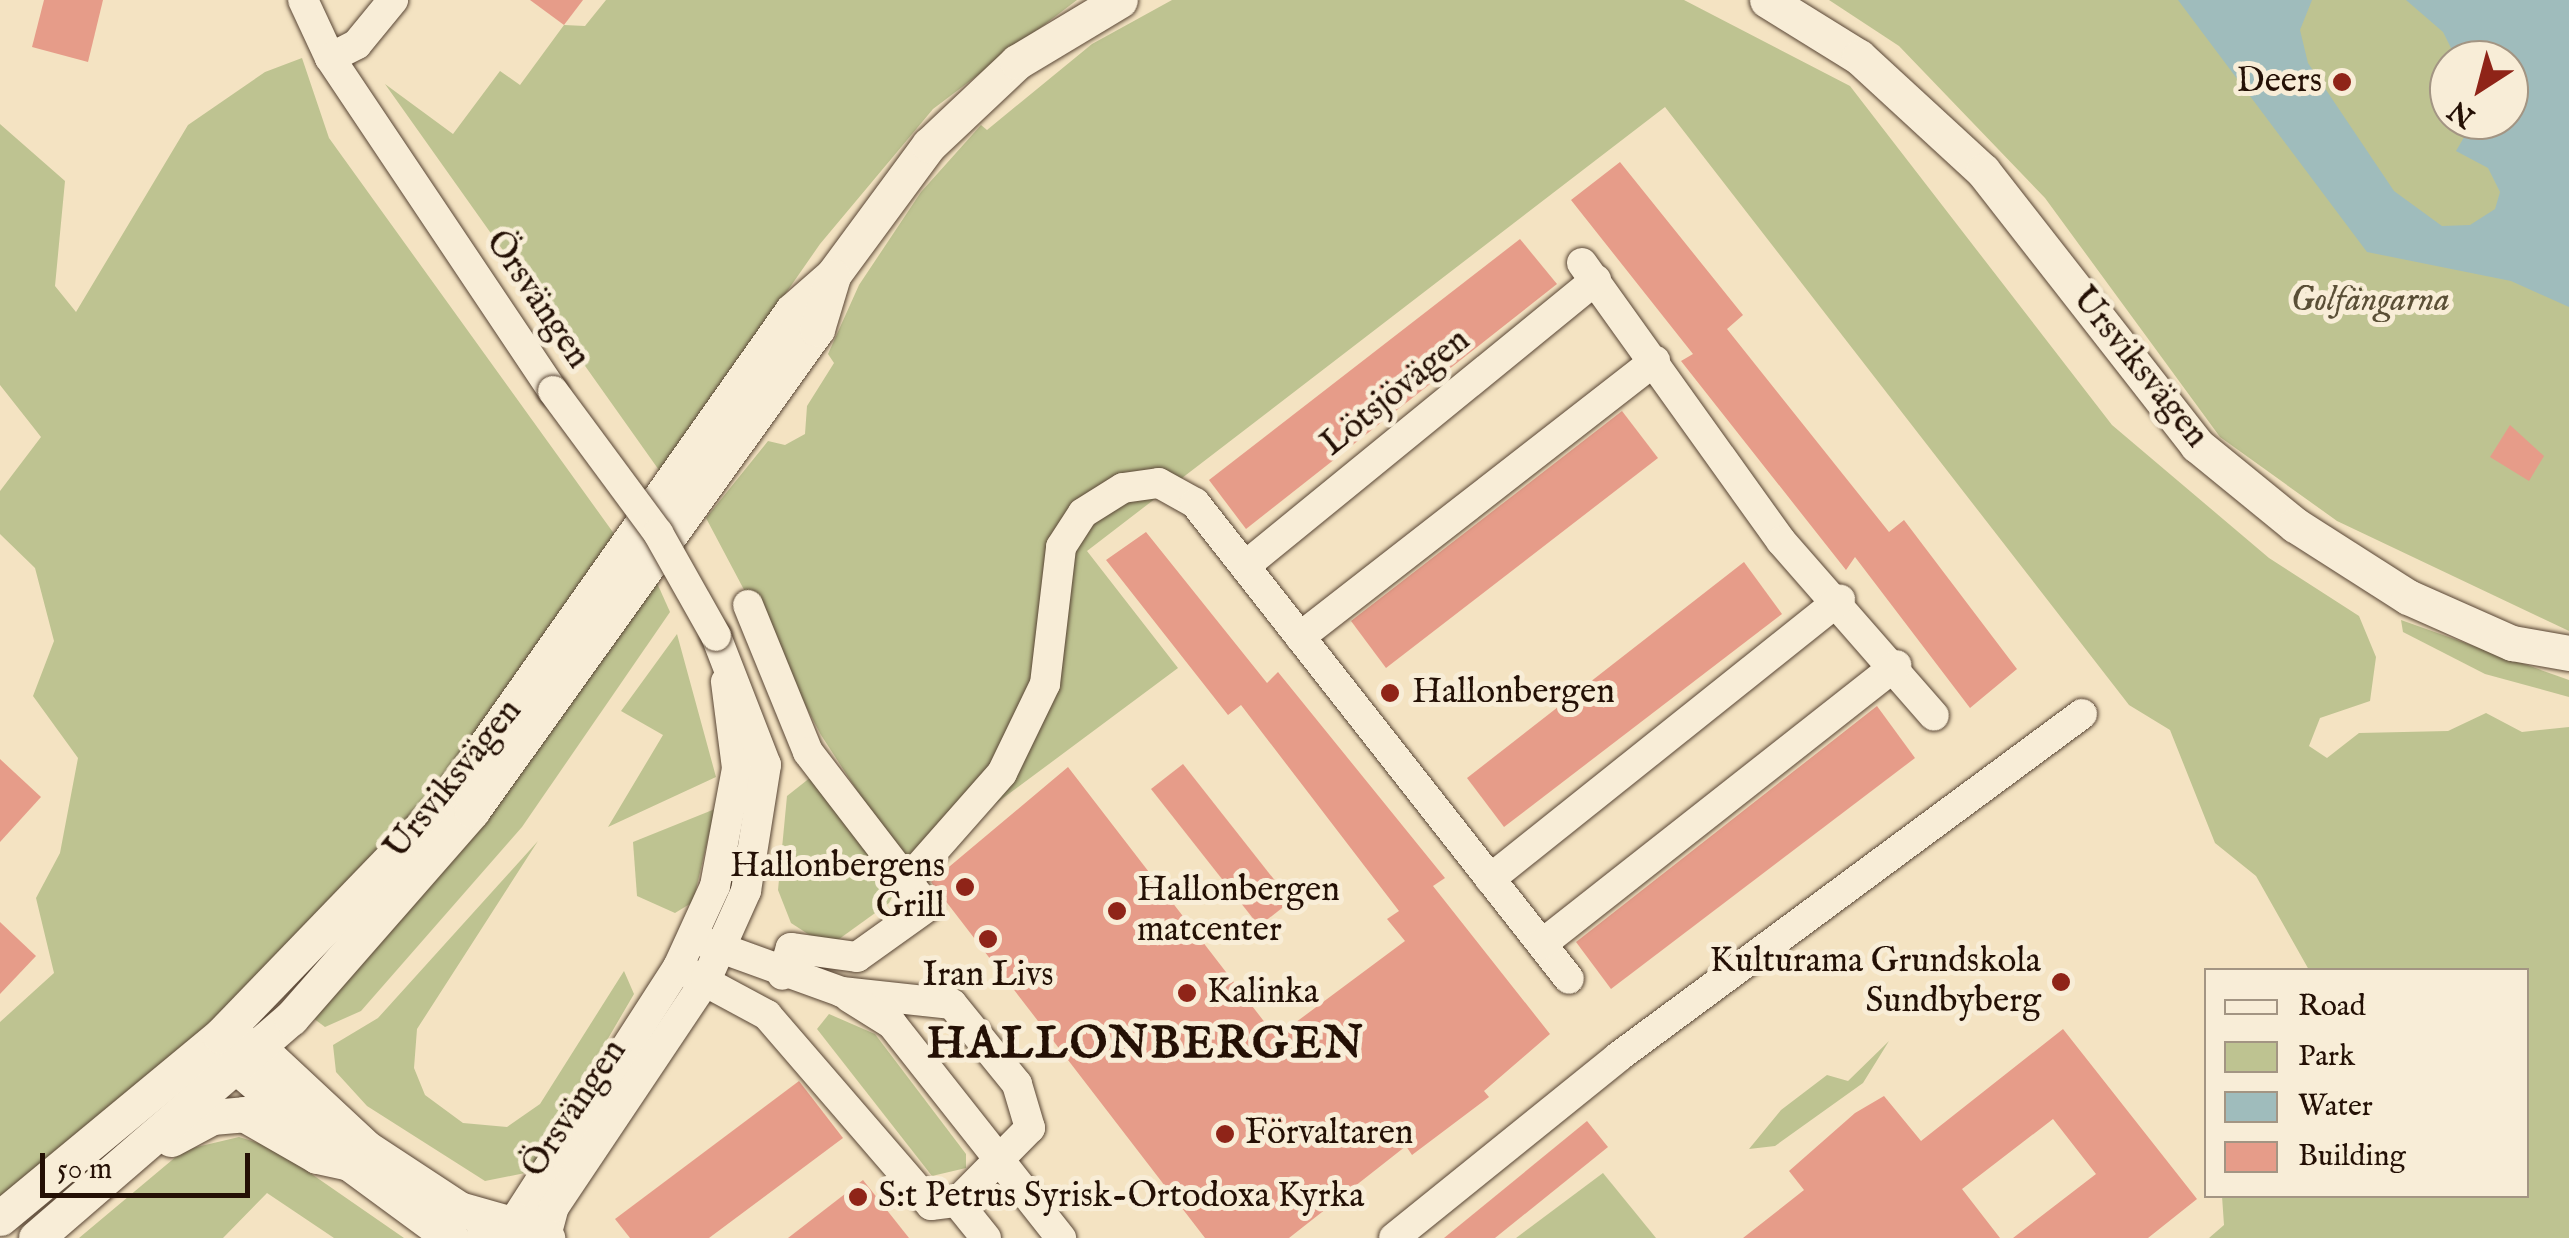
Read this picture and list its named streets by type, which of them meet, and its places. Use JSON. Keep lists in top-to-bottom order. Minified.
{"streets":{"street":["Örsvängen","Ursviksvägen","Lötsjövägen"]},"districts":["HALLONBERGEN"],"parks":["Golfängarna"],"places":["Deers","Hallonbergen","Hallonbergens Grill","Hallonbergen matcenter","Iran Livs","Kulturama Grundskola Sundbyberg","Kalinka","Förvaltaren","S:t Petrus Syrisk-Ortodoxa Kyrka"],"legend":["Road","Park","Water","Building"],"scale_bar":"50 m","north":"bottom left"}
